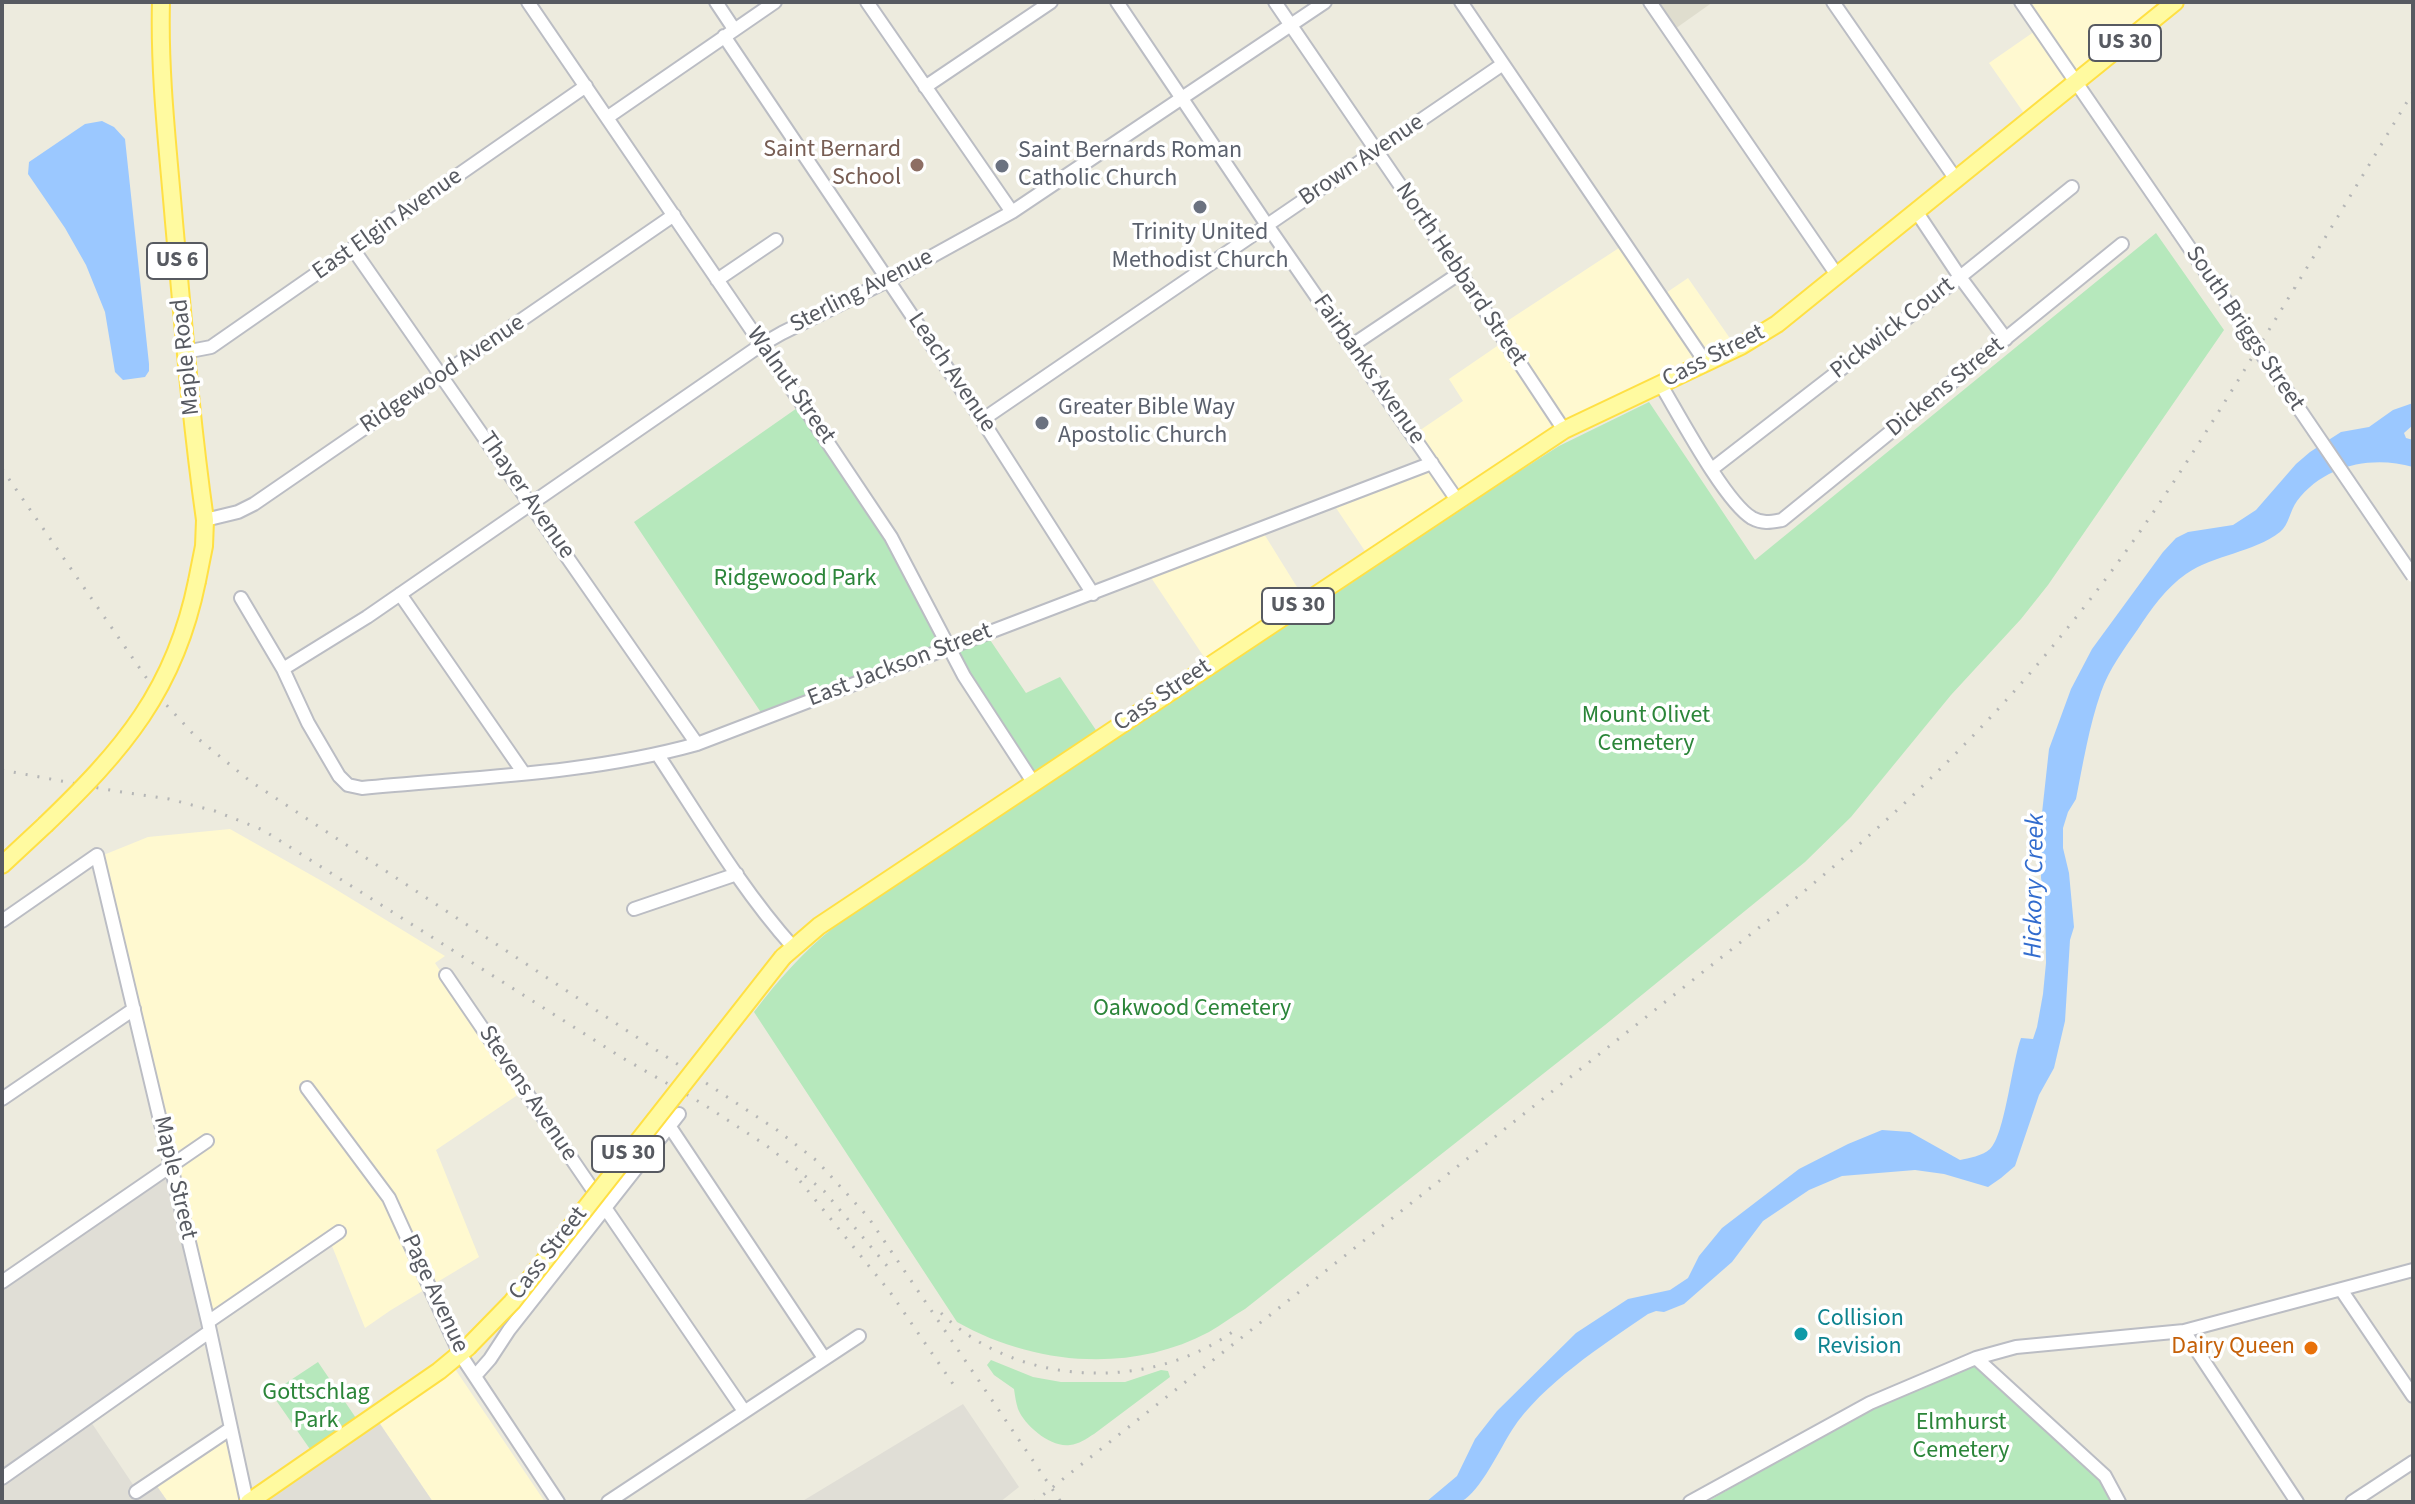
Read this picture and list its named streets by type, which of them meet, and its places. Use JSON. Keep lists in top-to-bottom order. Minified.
{"streets":{"main road":["US 30","US 6","Maple Road","Cass Street"],"street":["Brown Avenue","East Elgin Avenue","North Hebbard Street","Sterling Avenue","Pickwick Court","South Briggs Street","Fairbanks Avenue","Leach Avenue","Ridgewood Avenue","Walnut Street","Dickens Street","Thayer Avenue","East Jackson Street","Stevens Avenue","Maple Street","Page Avenue"]},"crossings":[["Brown Avenue","North Hebbard Street"],["Brown Avenue","Fairbanks Avenue"],["Brown Avenue","Leach Avenue"],["East Elgin Avenue","Maple Road"],["East Elgin Avenue","Walnut Street"],["East Elgin Avenue","Thayer Avenue"],["US 6","Maple Road"],["US 6","Ridgewood Avenue"],["North Hebbard Street","Sterling Avenue"],["North Hebbard Street","Cass Street"],["Sterling Avenue","Fairbanks Avenue"],["Sterling Avenue","Leach Avenue"],["Sterling Avenue","Walnut Street"],["Sterling Avenue","Thayer Avenue"],["Sterling Avenue","East Jackson Street"],["Pickwick Court","Dickens Street"],["South Briggs Street","Cass Street"],["Maple Road","Ridgewood Avenue"],["Cass Street","Fairbanks Avenue"],["Cass Street","Walnut Street"],["Cass Street","Maple Street"],["Cass Street","Page Avenue"],["Fairbanks Avenue","East Jackson Street"],["Leach Avenue","East Jackson Street"],["Ridgewood Avenue","Walnut Street"],["Ridgewood Avenue","Thayer Avenue"],["Walnut Street","East Jackson Street"],["Thayer Avenue","East Jackson Street"]],"water":["Hickory Creek"],"parks":["Ridgewood Park","Mount Olivet Cemetery","Oakwood Cemetery","Gottschlag Park","Elmhurst Cemetery"],"places":["Saint Bernard School","Saint Bernards Roman Catholic Church","Trinity United Methodist Church","Greater Bible Way Apostolic Church","Collision Revision","Dairy Queen"]}
